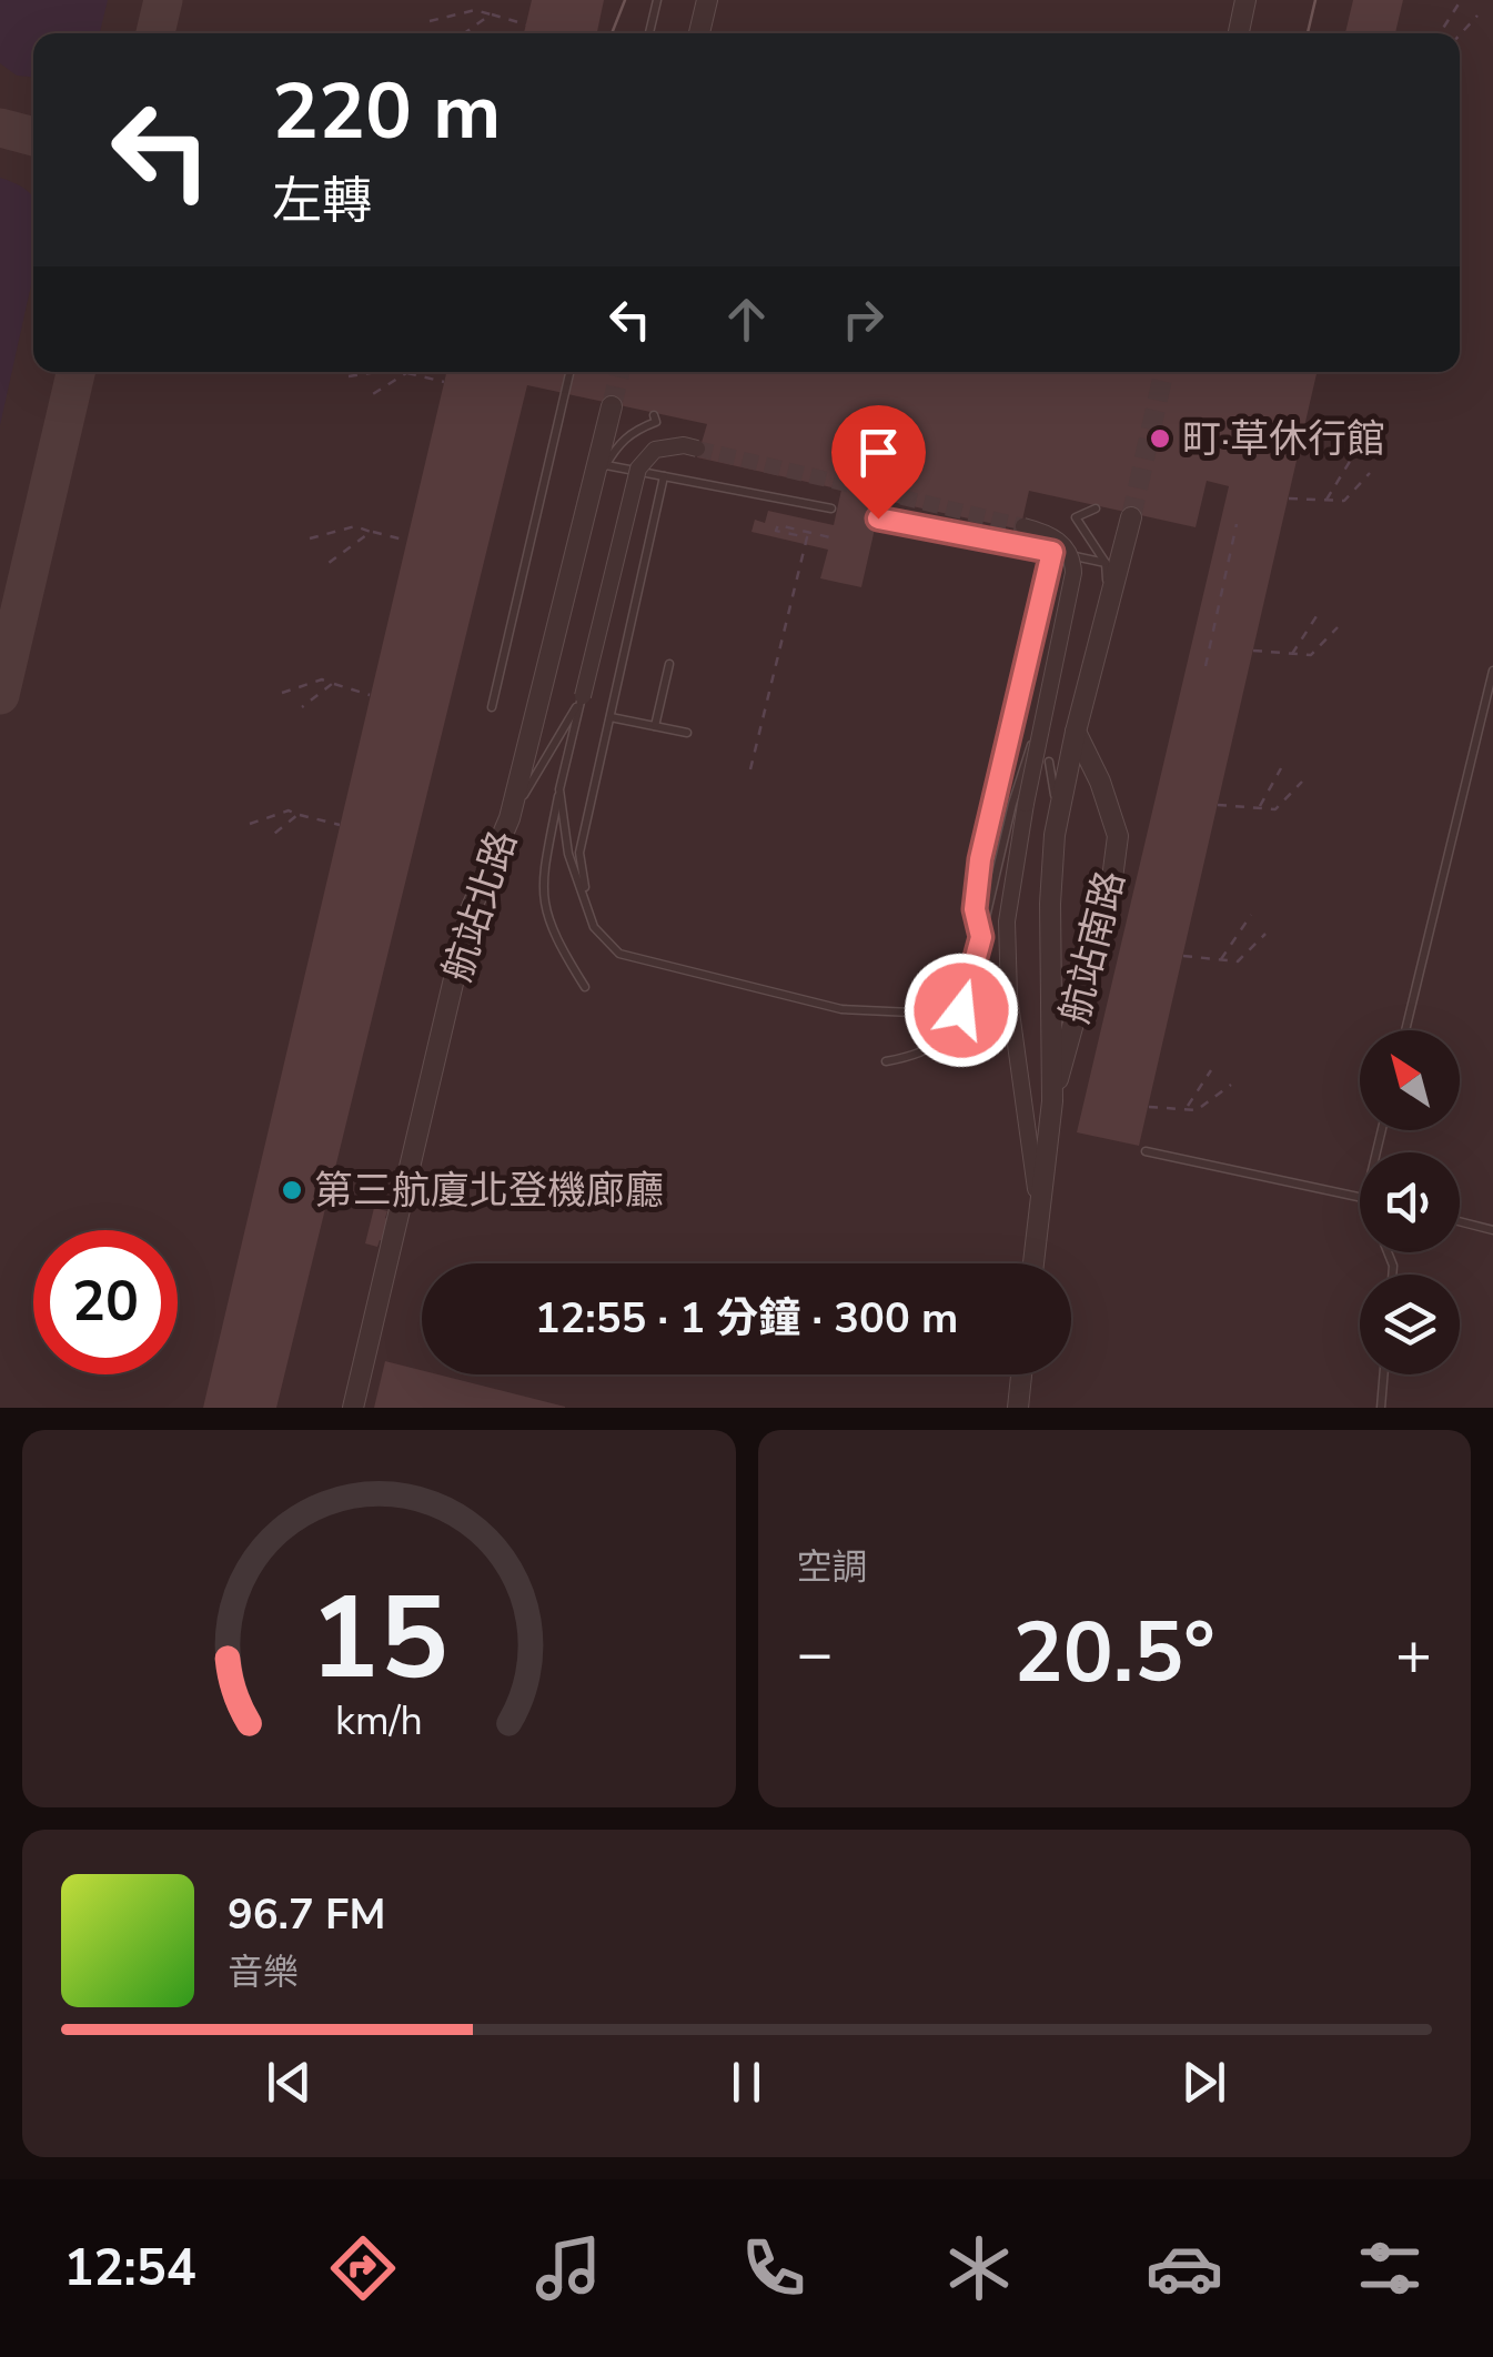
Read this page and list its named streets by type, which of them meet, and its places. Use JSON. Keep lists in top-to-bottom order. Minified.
{"streets":{"street":["航站北路","航站南路"]},"places":["町·草休行館","第三航廈北登機廊廳"],"north":"top left","page":{"turn":["220 m","左轉"],"limit":"20","trip":"12:55 · 1 分鐘 · 300 m","tile":"空調","heat":["−","20.5°","+"],"song":["96.7 FM","音樂"],"tabs":"12:54","gauge":["15","km/h"]}}
